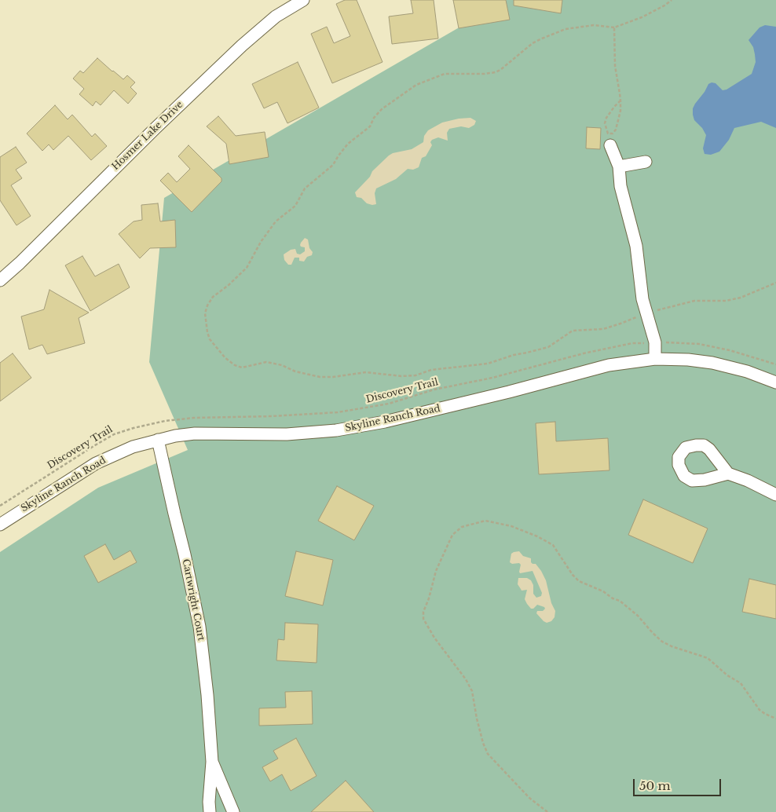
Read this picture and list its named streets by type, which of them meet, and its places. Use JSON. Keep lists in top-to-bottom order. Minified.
{"streets":{"street":["Hosmer Lake Drive","Skyline Ranch Road","Cartwright Court"],"path":["Discovery Trail"]},"crossings":[["Skyline Ranch Road","Cartwright Court"]],"scale_bar":"50 m"}
